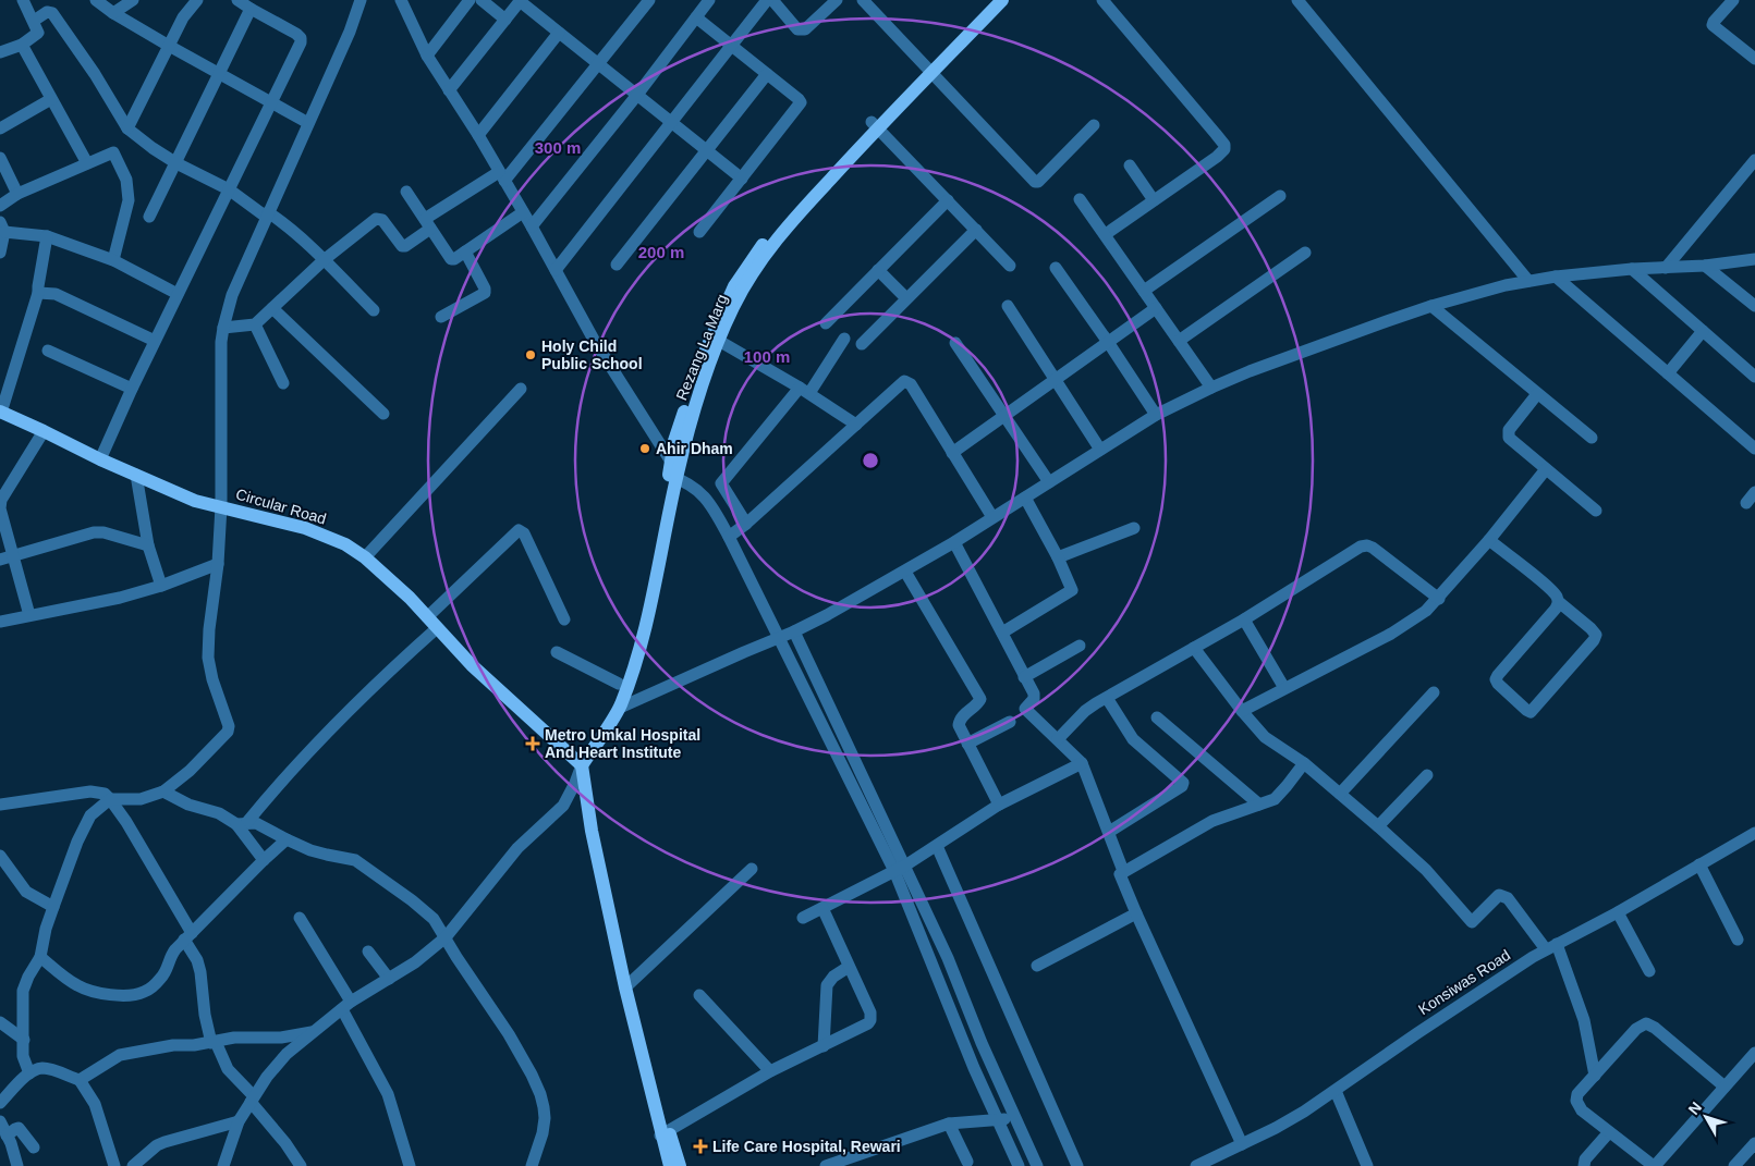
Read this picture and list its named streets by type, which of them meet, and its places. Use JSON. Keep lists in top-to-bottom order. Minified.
{"streets":{"main road":["Rezang La Marg","Circular Road"],"street":["Konsiwas Road"]},"crossings":[["Rezang La Marg","Circular Road"]],"places":{"other":["Holy Child Public School","Ahir Dham"],"health":["Metro Umkal Hospital And Heart Institute","Life Care Hospital, Rewari"]},"north":"top left","rings":["300 m","200 m","100 m"]}
